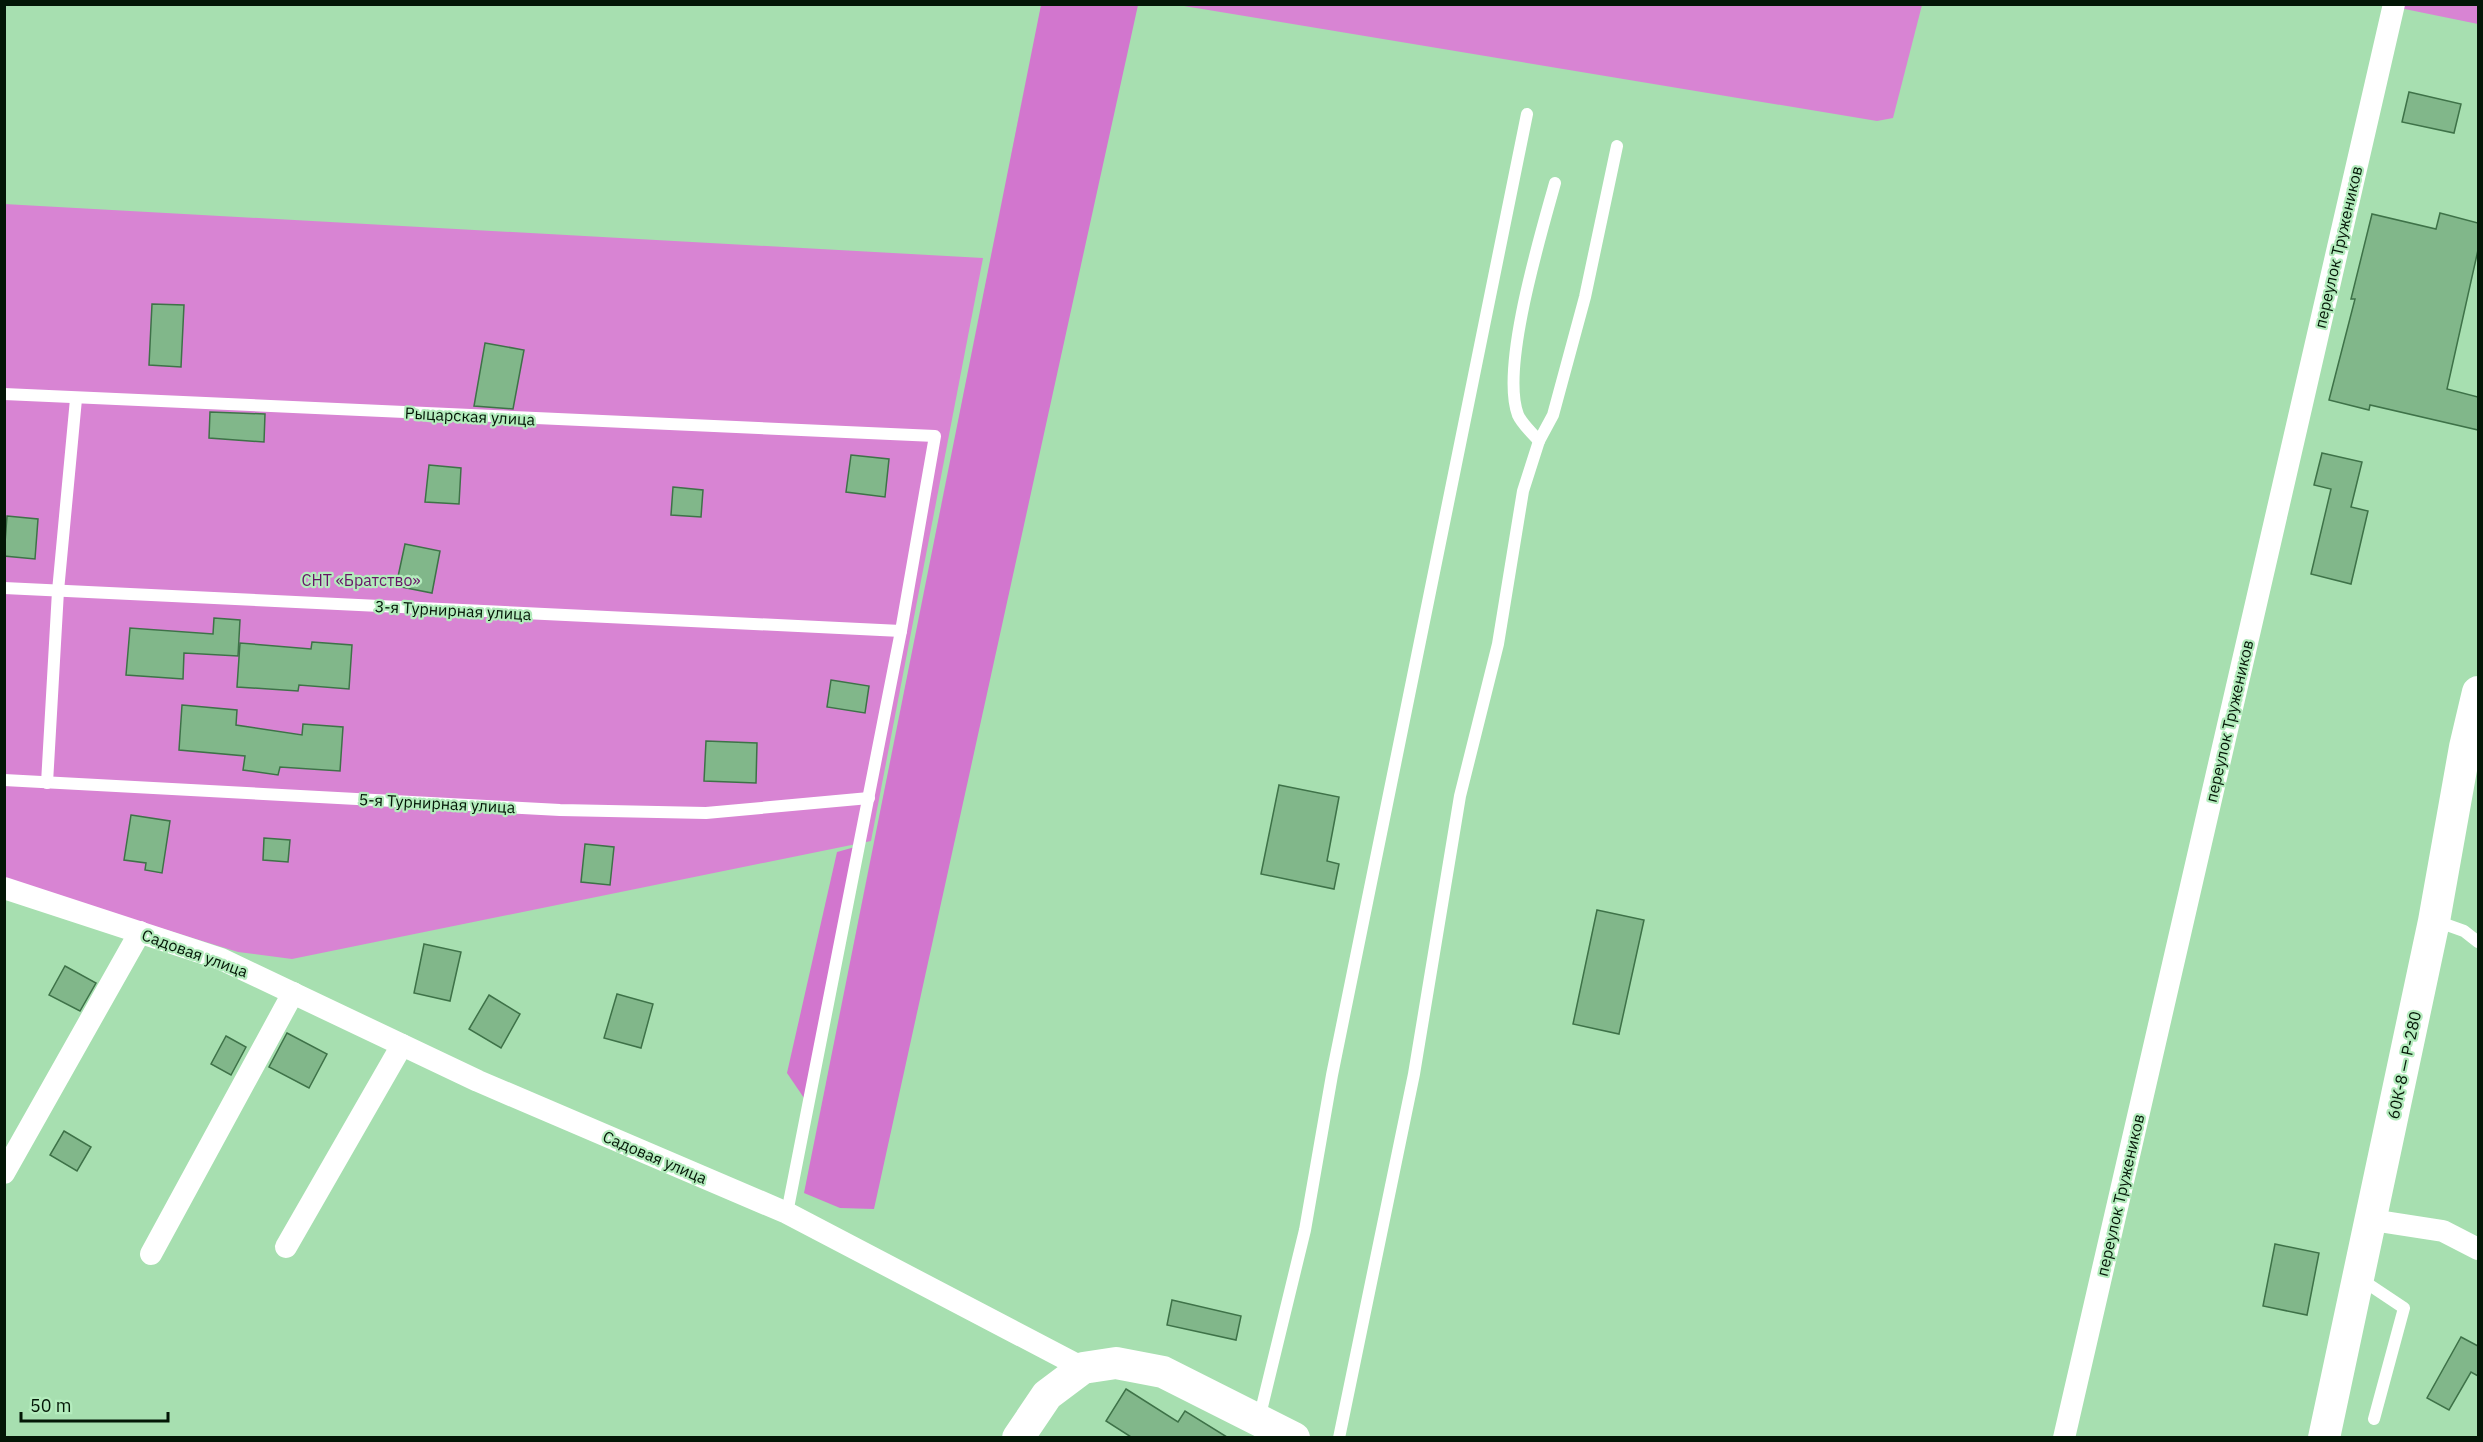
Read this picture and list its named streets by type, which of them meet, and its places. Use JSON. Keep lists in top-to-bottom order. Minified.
{"streets":{"street":["переулок Тружеников","Садовая улица","60К-8 — Р-280"],"lane":["Рыцарская улица","3-я Турнирная улица","5-я Турнирная улица"]},"crossings":[["Рыцарская улица","3-я Турнирная улица"]],"parks":["СНТ «Братство»"],"scale_bar":"50 m"}
